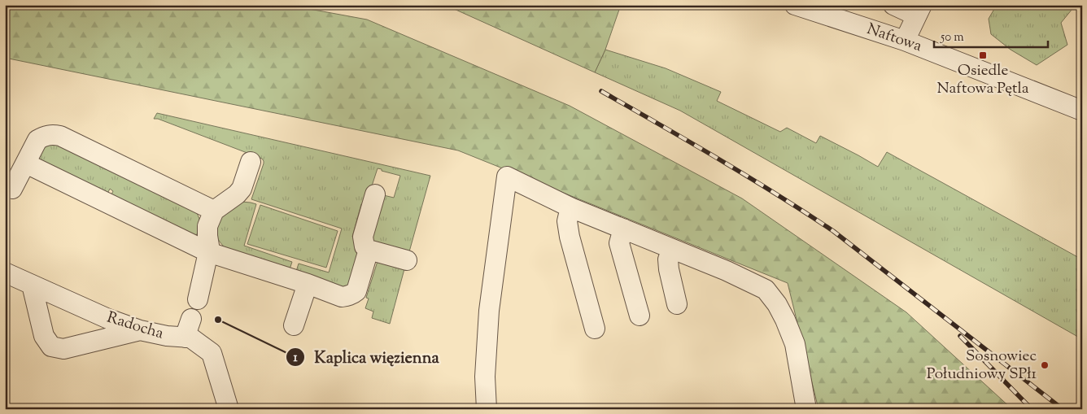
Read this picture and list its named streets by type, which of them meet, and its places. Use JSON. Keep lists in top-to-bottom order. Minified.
{"streets":{"street":["Naftowa","Radocha"]},"places":{"transit":["Osiedle Naftowa Pętla"],"other":["Kaplica więzienna","Sosnowiec Południowy SPł1"]},"scale_bar":"50 m"}
